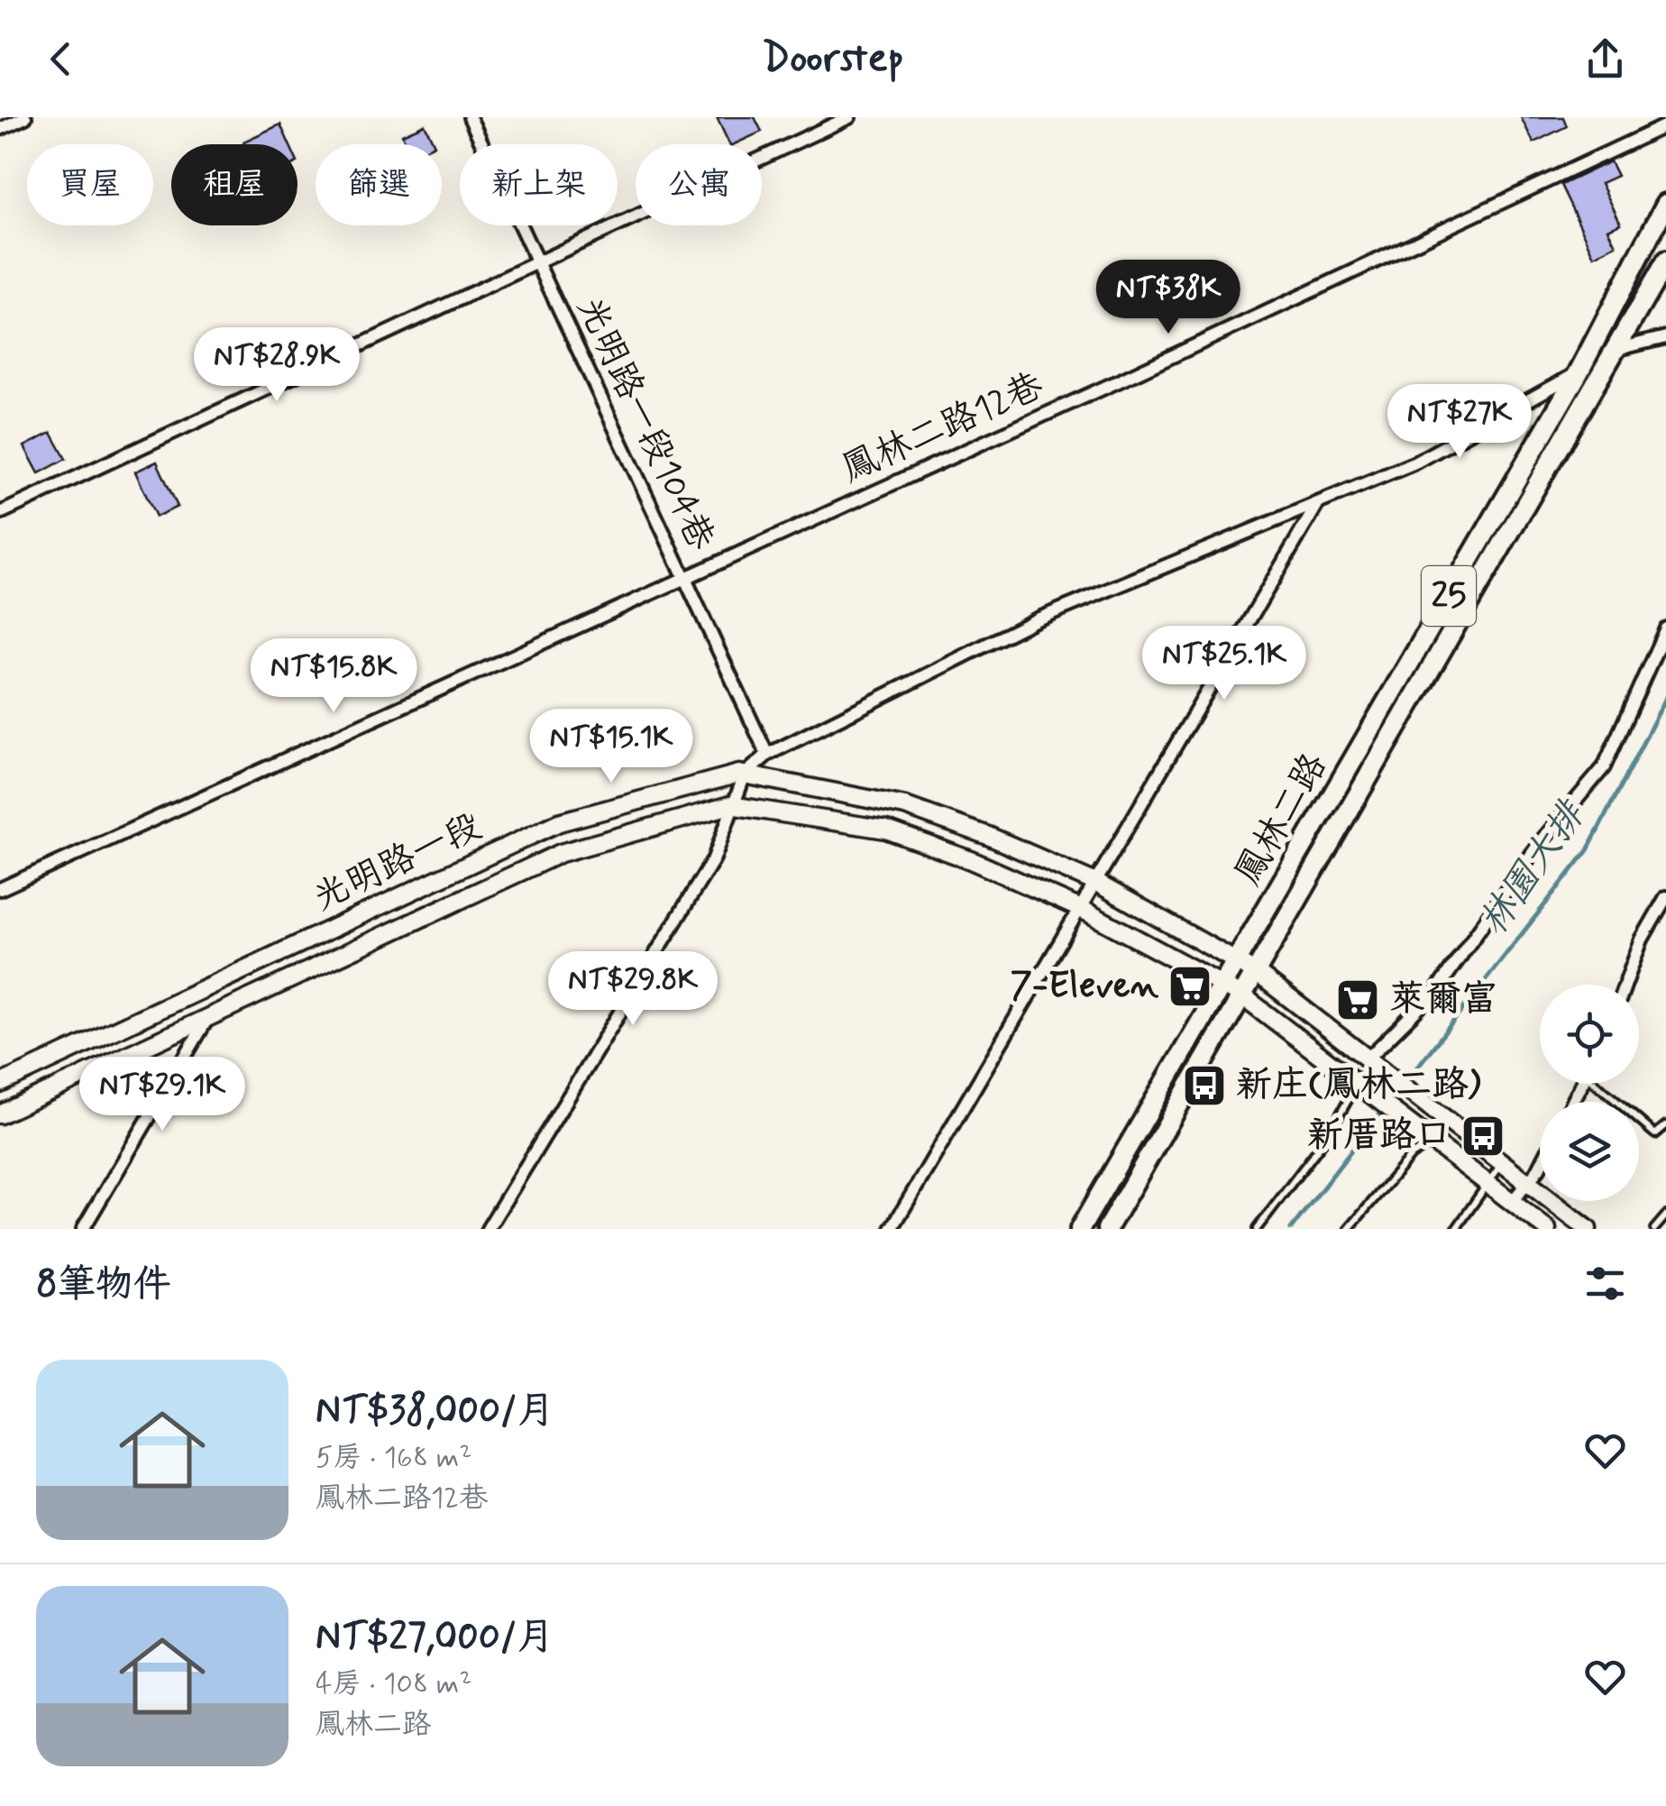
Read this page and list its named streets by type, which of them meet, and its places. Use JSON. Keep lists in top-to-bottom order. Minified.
{"streets":{"main road":["25","鳳林二路"],"street":["光明路一段104巷","鳳林二路12巷","光明路一段"]},"crossings":[["光明路一段104巷","鳳林二路12巷"],["鳳林二路","光明路一段"]],"water":["林園大排"],"places":{"supermarket":["7-Eleven","萊爾富"],"bus stop":["新庄(鳳林二路)","新厝路口"]},"page":{"header":"Doorstep","chip":["買屋","租屋","篩選","新上架","公寓"],"price":["NT$38K","NT$28.9K","NT$27K","NT$25.1K","NT$15.8K","NT$15.1K","NT$29.8K","NT$29.1K"],"heading":"8筆物件","list":[{"name":"NT$38,000/月","note":"5房 · 168 m² · 鳳林二路12巷"},{"name":"NT$27,000/月","note":"4房 · 108 m² · 鳳林二路"}]}}
